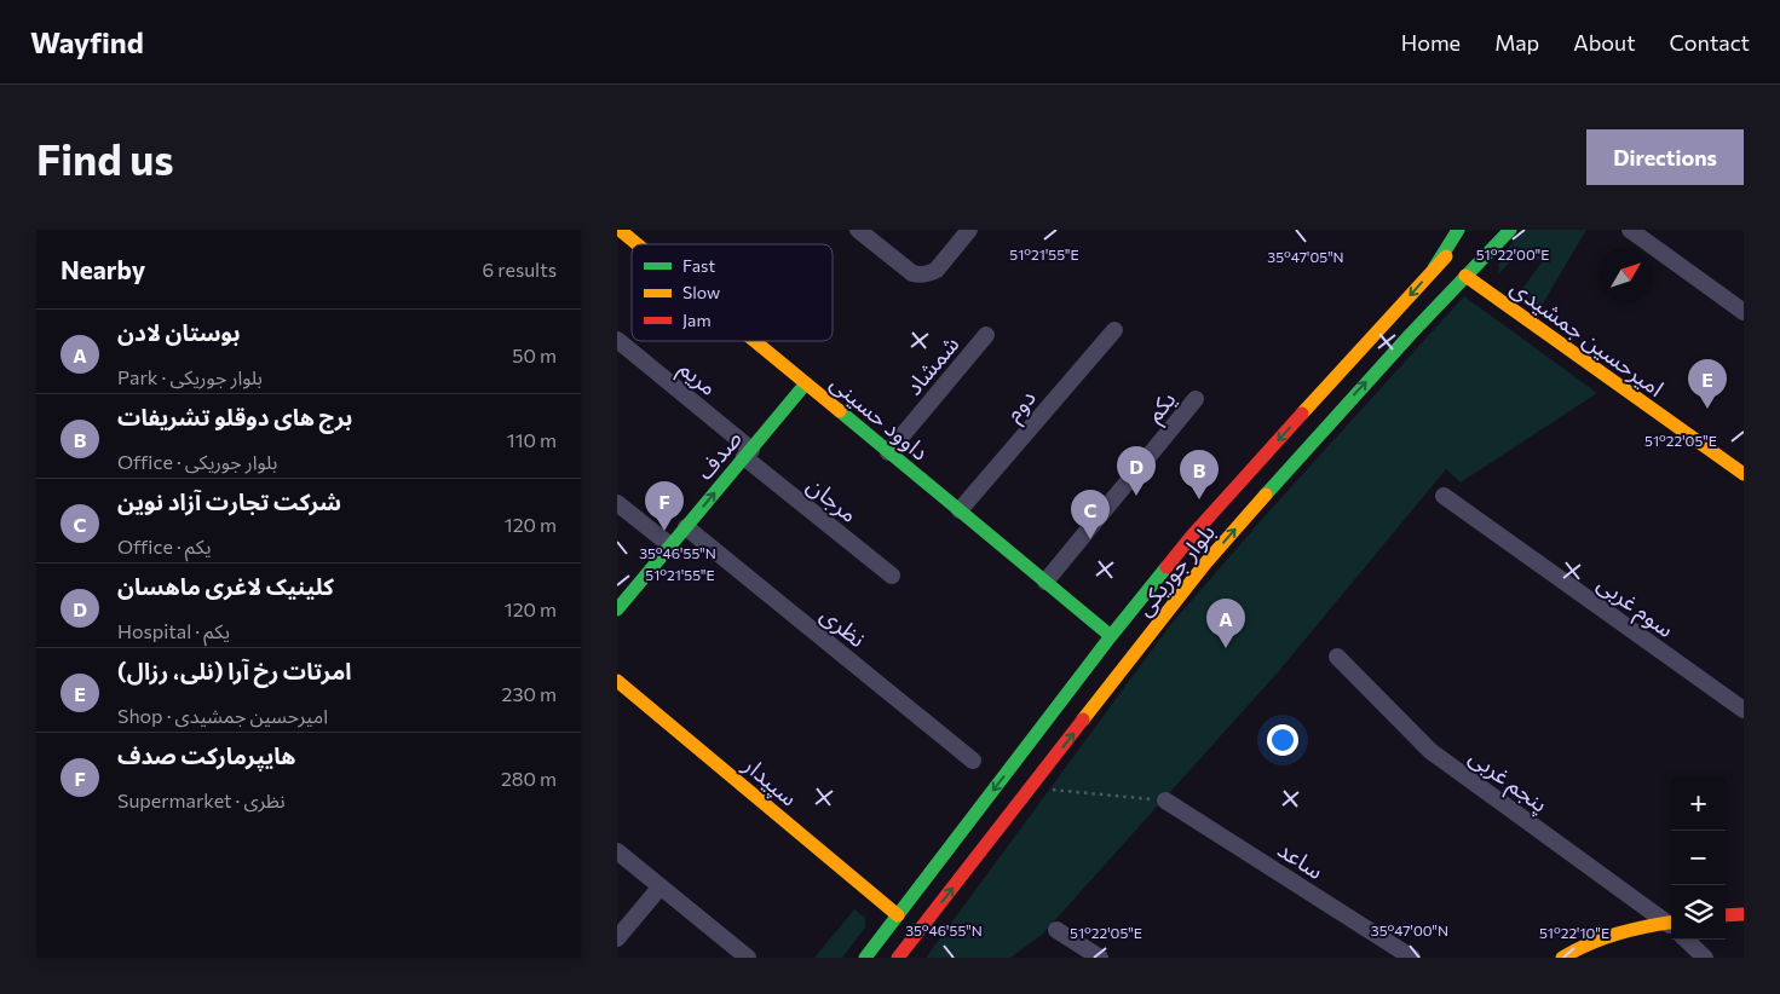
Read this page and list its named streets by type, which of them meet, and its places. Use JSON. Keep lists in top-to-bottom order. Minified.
{"streets":{"main road":["امیرحسین جمشیدی","داوود حسینی","صدف","بلوار جوریکی","سپیدار"],"street":["شمشاد","مریم","دوم","یکم","مرجان","سوم غربی","نظری","پنجم غربی","ساعد"]},"crossings":[["امیرحسین جمشیدی","بلوار جوریکی"],["شمشاد","داوود حسینی"],["مریم","صدف"],["مریم","مرجان"],["دوم","داوود حسینی"],["یکم","داوود حسینی"],["داوود حسینی","صدف"],["داوود حسینی","بلوار جوریکی"],["صدف","مرجان"],["صدف","نظری"],["بلوار جوریکی","سپیدار"]],"legend":["Fast","Slow","Jam"],"north":"top right","page":{"header":"Wayfind","nav":["Home","Map","About","Contact"],"buttons":"Directions","title":"Find us","heading":["Nearby","6 results"],"list":[{"mark":"A","name":"بوستان لادن","note":"Park · بلوار جوریکی","value":"50 m"},{"mark":"B","name":"برج های دوقلو تشریفات","note":"Office · بلوار جوریکی","value":"110 m"},{"mark":"C","name":"شرکت تجارت آزاد نوین","note":"Office · یکم","value":"120 m"},{"mark":"D","name":"کلینیک لاغری ماهسان","note":"Hospital · یکم","value":"120 m"},{"mark":"E","name":"امرتات رخ آرا (نلی، رزال)","note":"Shop · امیرحسین جمشیدی","value":"230 m"},{"mark":"F","name":"هایپرمارکت صدف","note":"Supermarket · نظری","value":"280 m"}],"pins":["E","D","B","F","C","A"],"map_buttons":["+","−"]},"coordinates":["51°21'55\"E","51°22'00\"E","35°47'05\"N","51°22'05\"E","35°46'55\"N","35°47'00\"N","51°22'10\"E"]}
